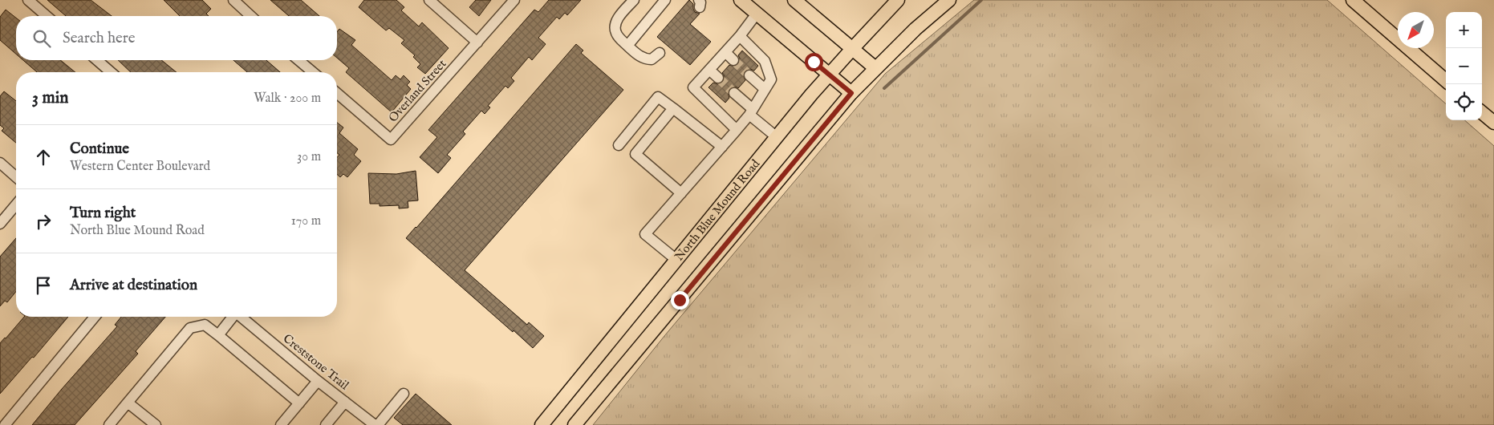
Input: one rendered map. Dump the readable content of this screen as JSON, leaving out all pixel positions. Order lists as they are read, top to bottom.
{
  "streets": {
    "main road": ["North Blue Mound Road"],
    "street": ["Overland Street", "Creststone Trail"]
  },
  "north": "bottom left",
  "page": {
    "map_buttons": ["+", "−"],
    "search": "Search here",
    "heading": ["3 min", "Walk · 200 m"],
    "list": [
      ["Continue", "Western Center Boulevard", "30 m"],
      ["Turn right", "North Blue Mound Road", "170 m"],
      "Arrive at destination"
    ]
  }
}
